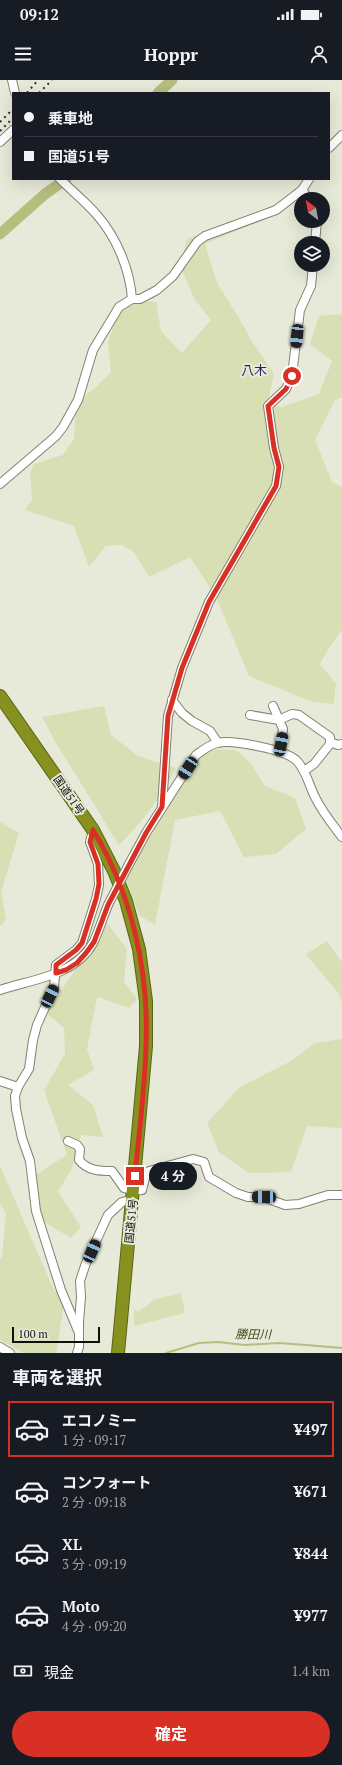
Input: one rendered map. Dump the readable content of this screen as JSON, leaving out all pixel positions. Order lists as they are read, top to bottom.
{
  "streets": {
    "highway": ["国道51号"]
  },
  "districts": ["八木"],
  "water": ["勝田川"],
  "scale_bar": "100 m",
  "north": "top left",
  "page": {
    "status": "09:12",
    "header": "Hoppr",
    "banner": ["乗車地", "国道51号"],
    "bubble": "4 分",
    "scale": "100 m",
    "heading": "車両を選択",
    "list": [
      {
        "name": "エコノミー",
        "note": "1 分 · 09:17",
        "value": "¥497"
      },
      {
        "name": "コンフォート",
        "note": "2 分 · 09:18",
        "value": "¥671"
      },
      {
        "name": "XL",
        "note": "3 分 · 09:19",
        "value": "¥844"
      },
      {
        "name": "Moto",
        "note": "4 分 · 09:20",
        "value": "¥977"
      }
    ],
    "pay": ["現金", "1.4 km"],
    "buttons": "確定"
  }
}
